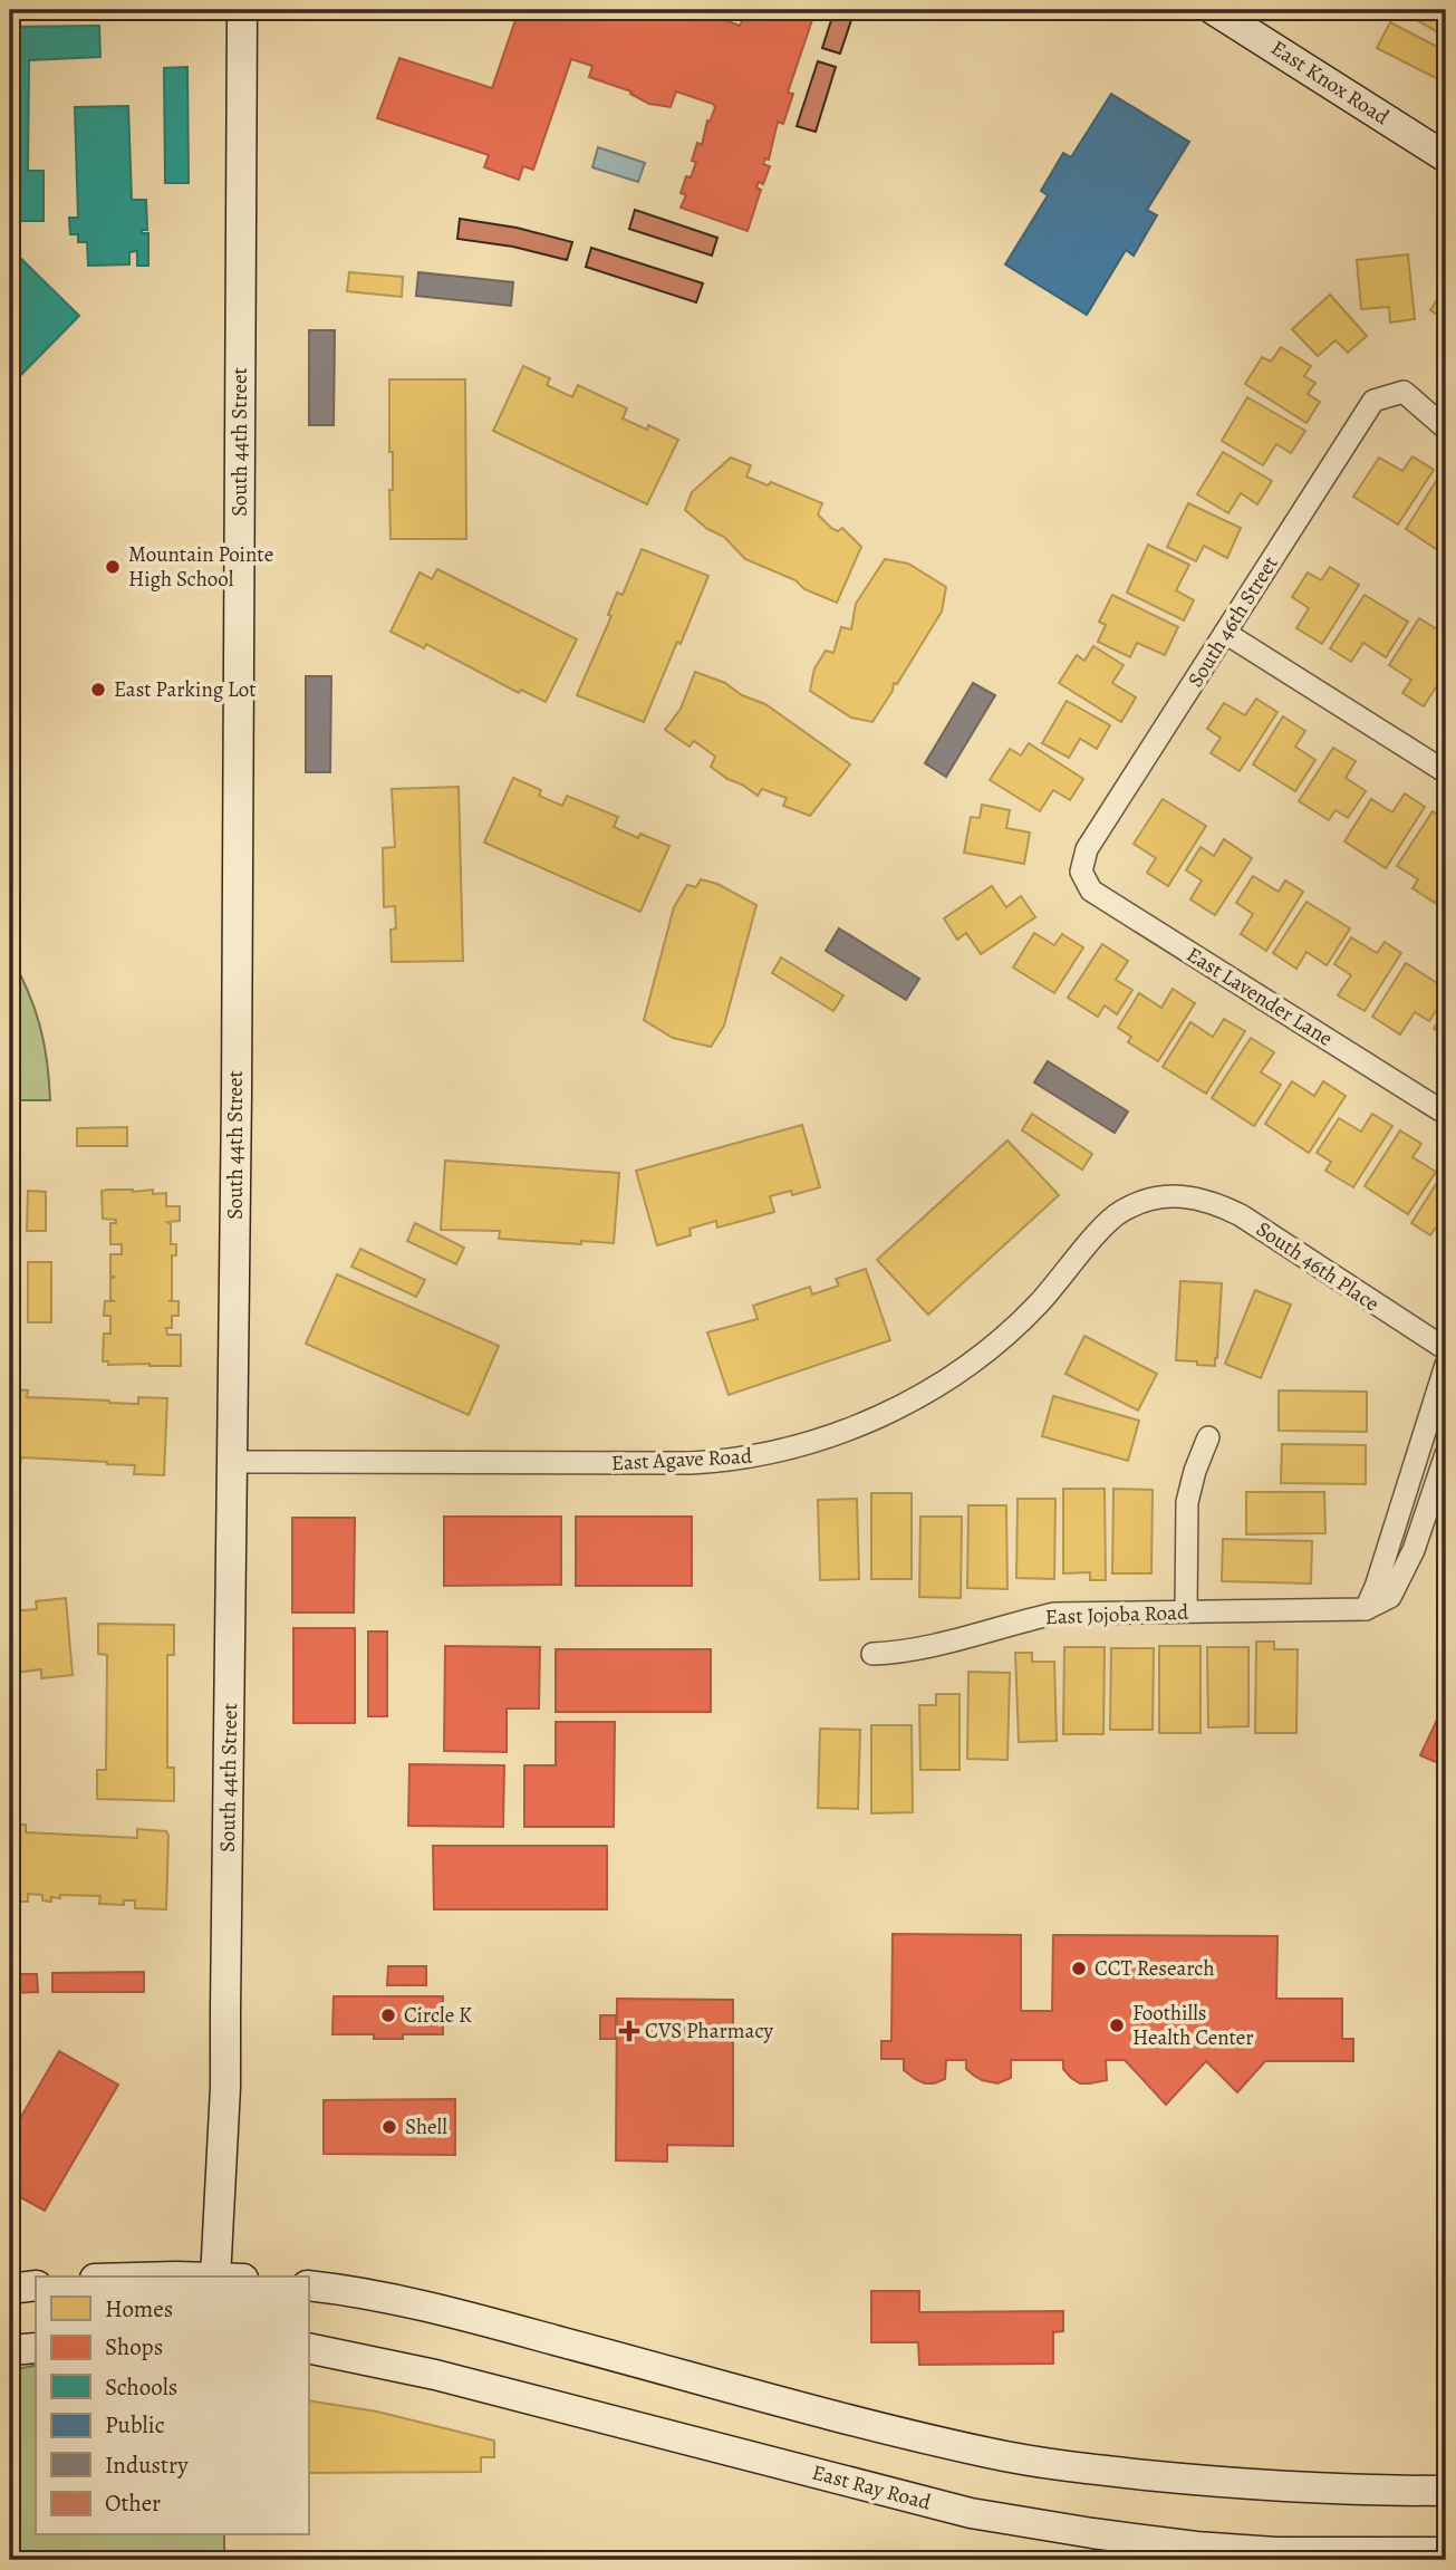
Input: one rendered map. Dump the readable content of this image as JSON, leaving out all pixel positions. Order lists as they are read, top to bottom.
{
  "streets": {
    "street": [
      "East Knox Road",
      "South 44th Street",
      "South 46th Street",
      "East Lavender Lane",
      "South 46th Place",
      "East Agave Road",
      "East Jojoba Road",
      "East Ray Road"
    ]
  },
  "crossings": [
    ["South 44th Street", "East Agave Road"],
    ["South 46th Street", "East Lavender Lane"],
    ["South 46th Place", "East Agave Road"]
  ],
  "places": {
    "other": [
      "Mountain Pointe High School",
      "East Parking Lot",
      "CCT Research",
      "Circle K",
      "Foothills Health Center",
      "Shell"
    ],
    "health": ["CVS Pharmacy"]
  },
  "legend": [
    "Homes",
    "Shops",
    "Schools",
    "Public",
    "Industry",
    "Other"
  ]
}
